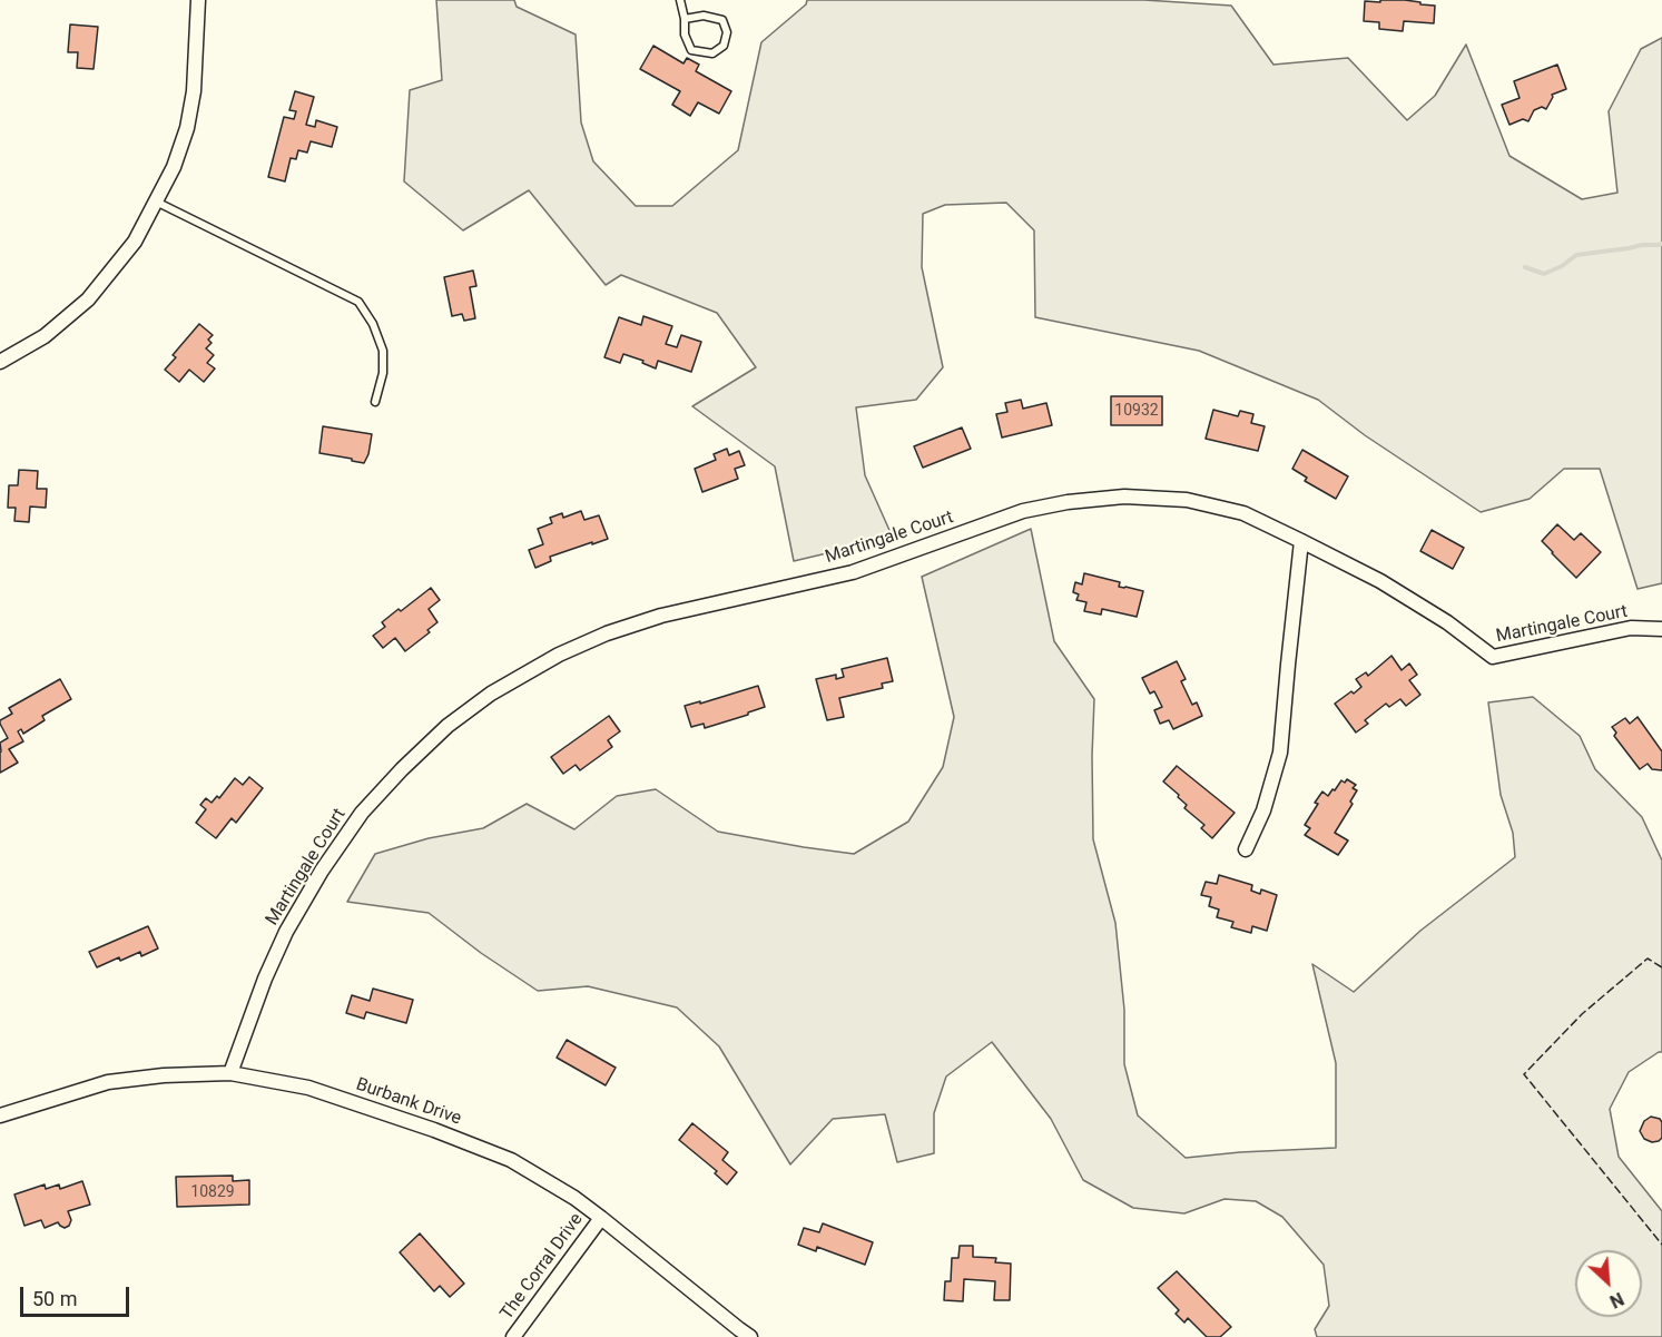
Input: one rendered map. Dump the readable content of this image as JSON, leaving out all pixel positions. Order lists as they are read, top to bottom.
{
  "streets": {
    "street": ["Martingale Court", "Burbank Drive", "The Corral Drive"]
  },
  "crossings": [
    ["Martingale Court", "Burbank Drive"],
    ["Burbank Drive", "The Corral Drive"]
  ],
  "house_numbers": ["10932", "10829"],
  "scale_bar": "50 m",
  "north": "bottom right"
}
